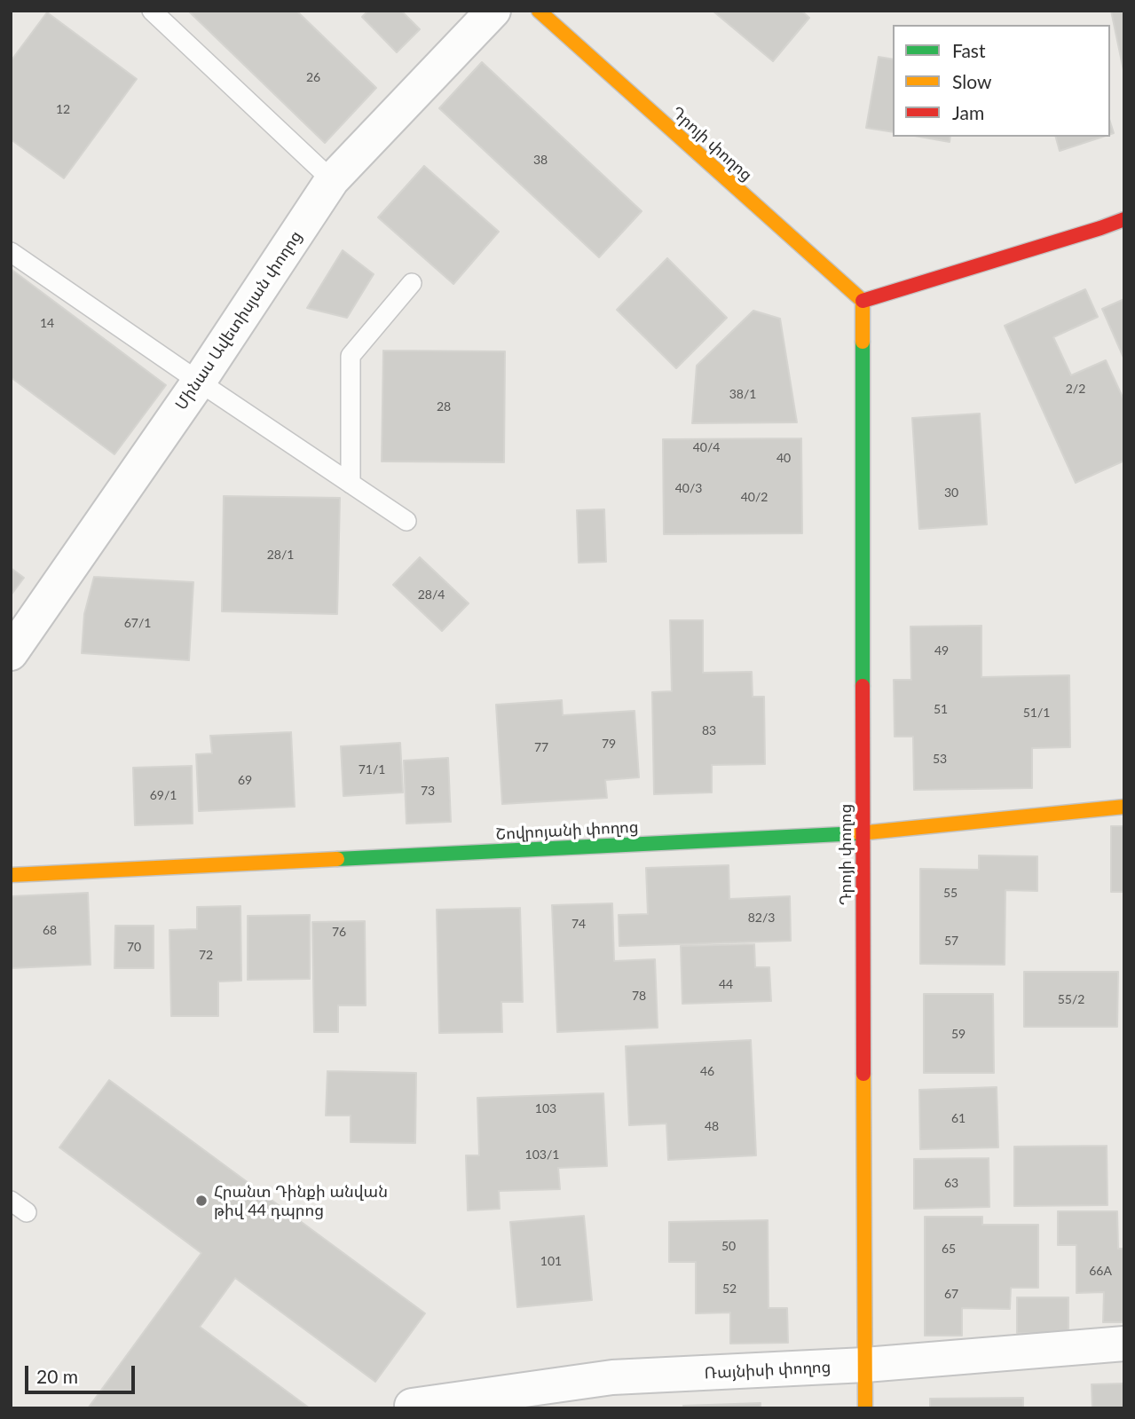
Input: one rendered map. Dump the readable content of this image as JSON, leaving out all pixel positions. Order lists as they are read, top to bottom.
{
  "streets": {
    "street": [
      "Դրոյի փողոց",
      "Մինաս Ավետիսյան փողոց",
      "Շովրոյանի փողոց",
      "Ռայնիսի փողոց"
    ]
  },
  "crossings": [
    ["Դրոյի փողոց", "Շովրոյանի փողոց"],
    ["Դրոյի փողոց", "Ռայնիսի փողոց"]
  ],
  "places": ["Հրանտ Դինքի անվան թիվ 44 դպրոց"],
  "house_numbers": [
    "26",
    "12",
    "38",
    "14",
    "2/2",
    "38/1",
    "28",
    "40/4",
    "40",
    "40/3",
    "30",
    "40/2",
    "28/1",
    "28/4",
    "67/1",
    "49",
    "51",
    "51/1",
    "83",
    "79",
    "77",
    "53",
    "71/1",
    "69",
    "73",
    "69/1",
    "55",
    "82/3",
    "74",
    "68",
    "76",
    "57",
    "70",
    "72",
    "44",
    "78",
    "55/2",
    "59",
    "46",
    "103",
    "61",
    "48",
    "103/1",
    "63",
    "50",
    "65",
    "101",
    "66A",
    "52",
    "67"
  ],
  "legend": ["Fast", "Slow", "Jam"],
  "scale_bar": "20 m"
}
